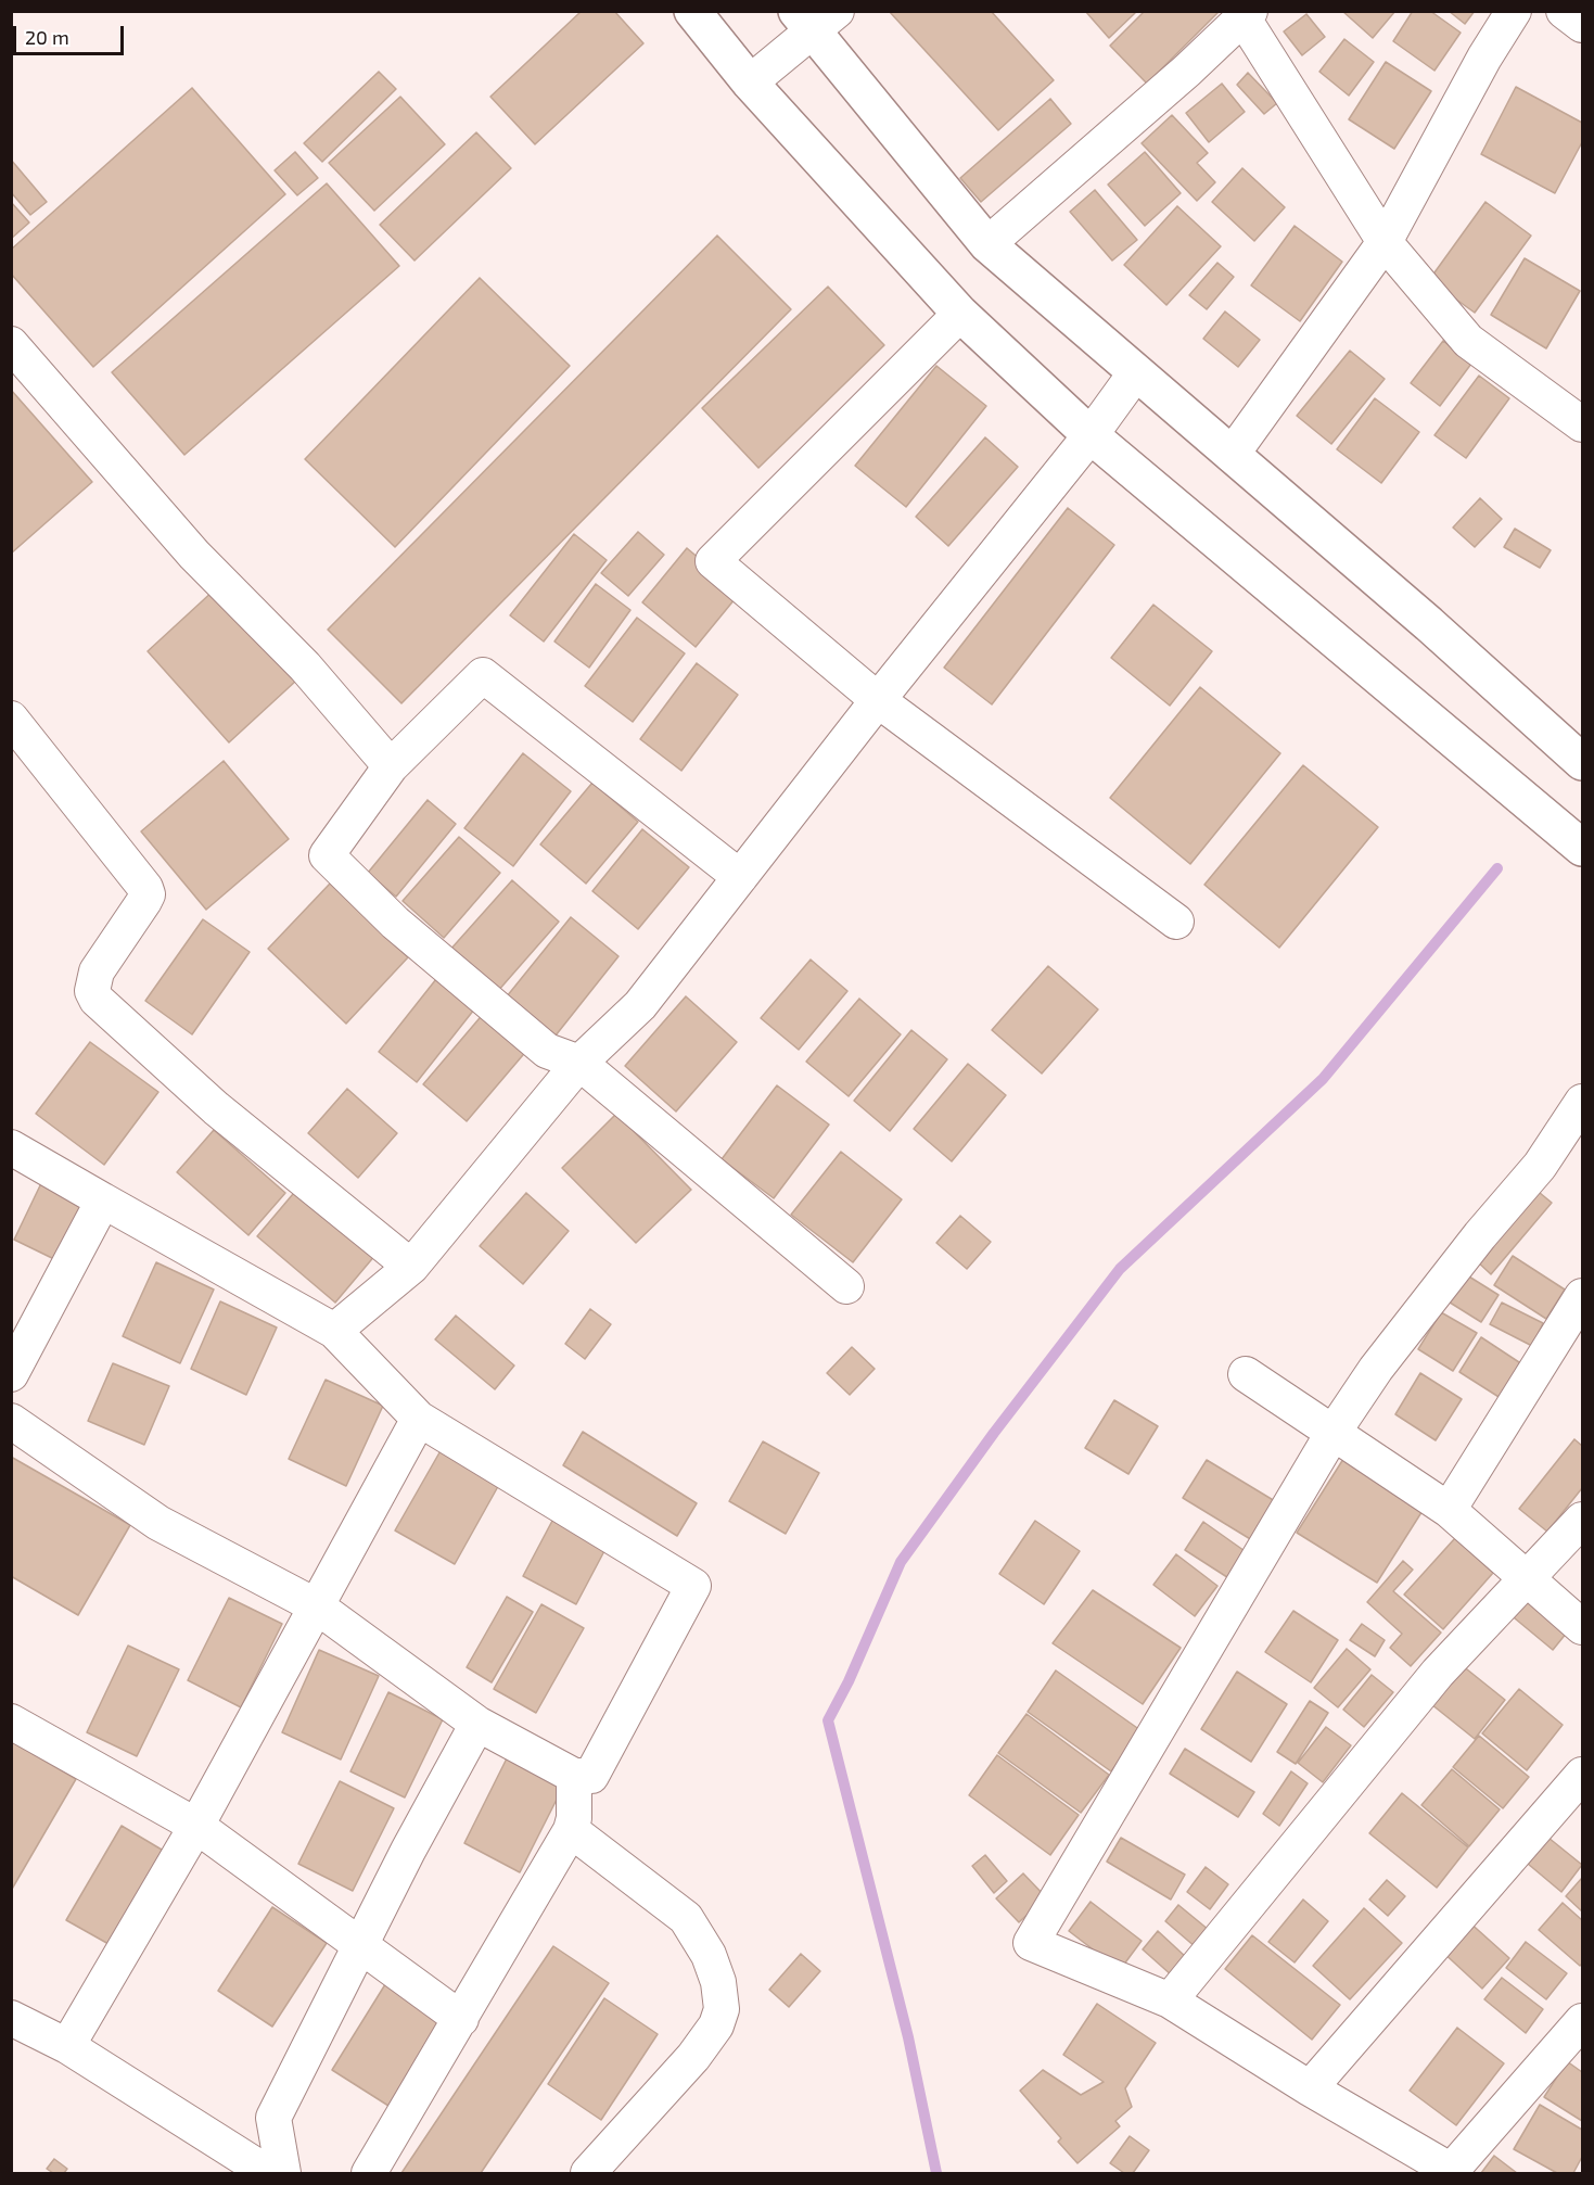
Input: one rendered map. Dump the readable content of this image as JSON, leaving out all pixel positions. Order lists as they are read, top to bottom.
{
  "scale_bar": "20 m"
}
